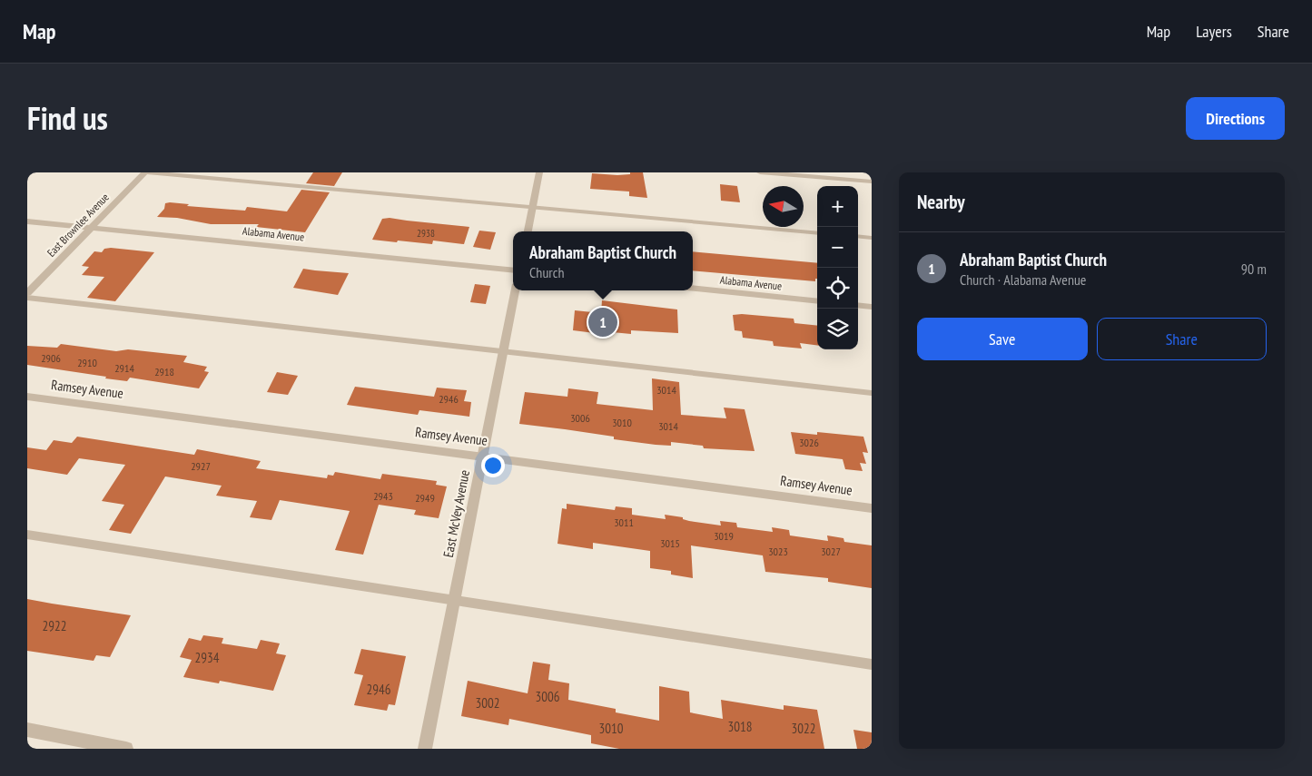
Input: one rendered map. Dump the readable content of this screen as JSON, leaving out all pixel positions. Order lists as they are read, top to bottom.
{
  "streets": {
    "street": [
      "East Brownlee Avenue",
      "Alabama Avenue",
      "Ramsey Avenue",
      "East McVey Avenue"
    ]
  },
  "crossings": [
    ["East Brownlee Avenue", "Alabama Avenue"],
    ["Ramsey Avenue", "East McVey Avenue"]
  ],
  "house_numbers": [
    "2938",
    "2906",
    "2910",
    "2914",
    "2918",
    "3014",
    "2946",
    "3006",
    "3010",
    "3014",
    "3026",
    "2927",
    "2943",
    "2949",
    "3011",
    "3019",
    "3015",
    "3023",
    "3027",
    "2922",
    "2934",
    "2946",
    "3006",
    "3002",
    "3018",
    "3010",
    "3022"
  ],
  "north": "left",
  "page": {
    "header": "Map",
    "nav": ["Map", "Layers", "Share"],
    "title": "Find us",
    "buttons": [
      "Directions",
      ["Save", "Share"]
    ],
    "heading": "Nearby",
    "map_buttons": ["+", "−"],
    "popup": ["Abraham Baptist Church", "Church"],
    "list": [
      {
        "mark": "1",
        "name": "Abraham Baptist Church",
        "note": "Church · Alabama Avenue",
        "value": "90 m"
      }
    ],
    "pins": "1"
  }
}
